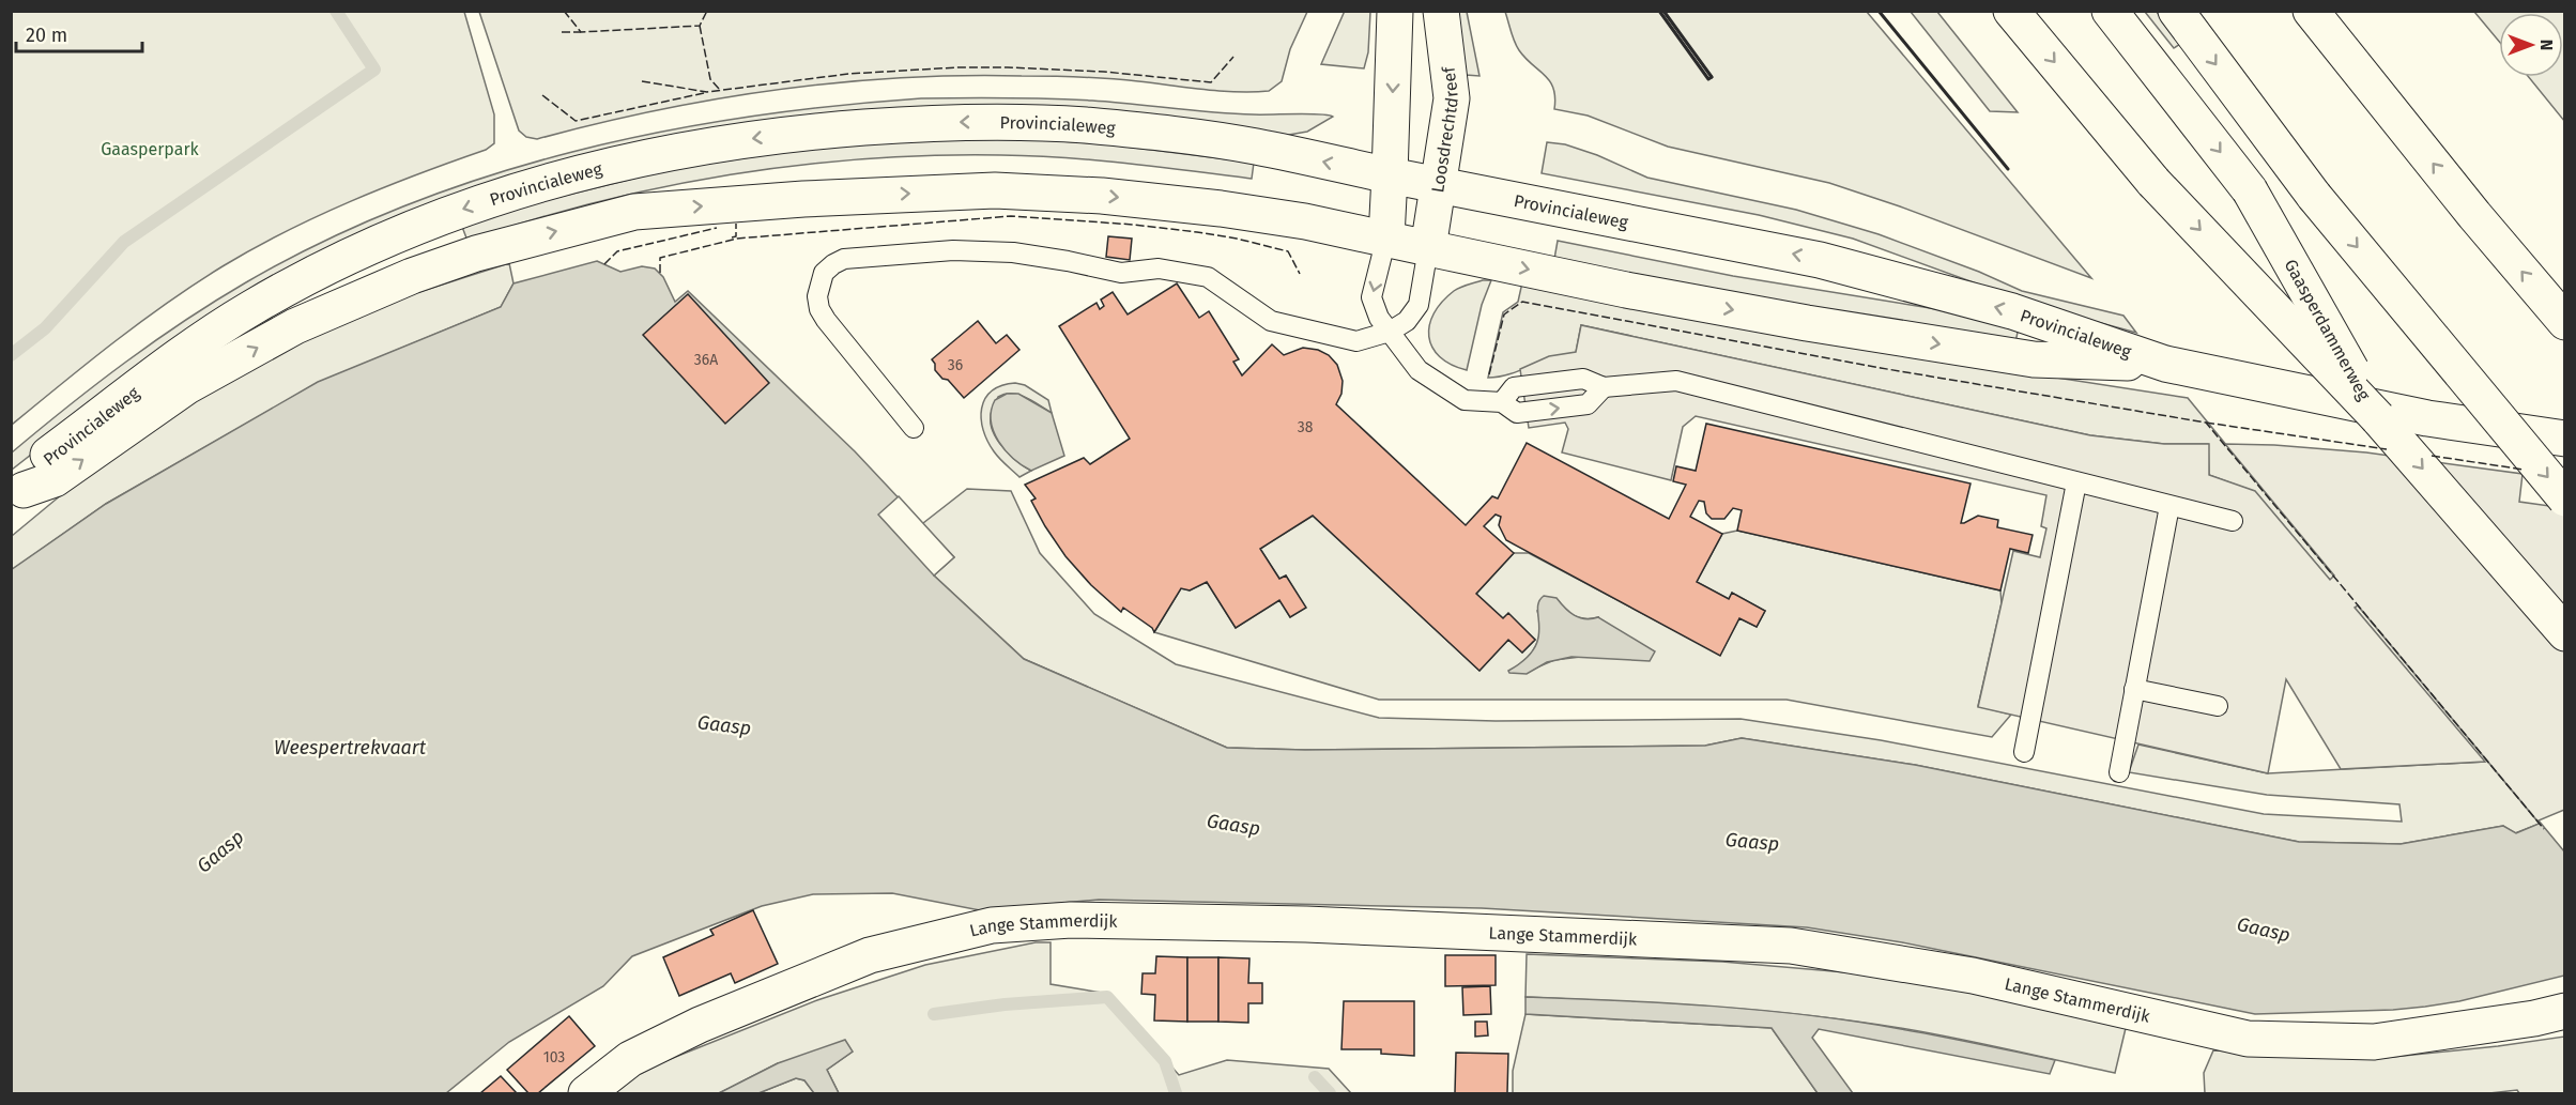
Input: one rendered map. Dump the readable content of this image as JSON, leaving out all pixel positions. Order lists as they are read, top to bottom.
{
  "streets": {
    "main road": [
      "Provincialeweg",
      "Loosdrechtdreef",
      "Gaasperdammerweg",
      "Lange Stammerdijk"
    ]
  },
  "crossings": [
    ["Provincialeweg", "Loosdrechtdreef"]
  ],
  "water": ["Gaasp", "Weespertrekvaart"],
  "parks": ["Gaasperpark"],
  "house_numbers": [
    "36A",
    "36",
    "38",
    "103"
  ],
  "scale_bar": "20 m",
  "north": "right"
}
